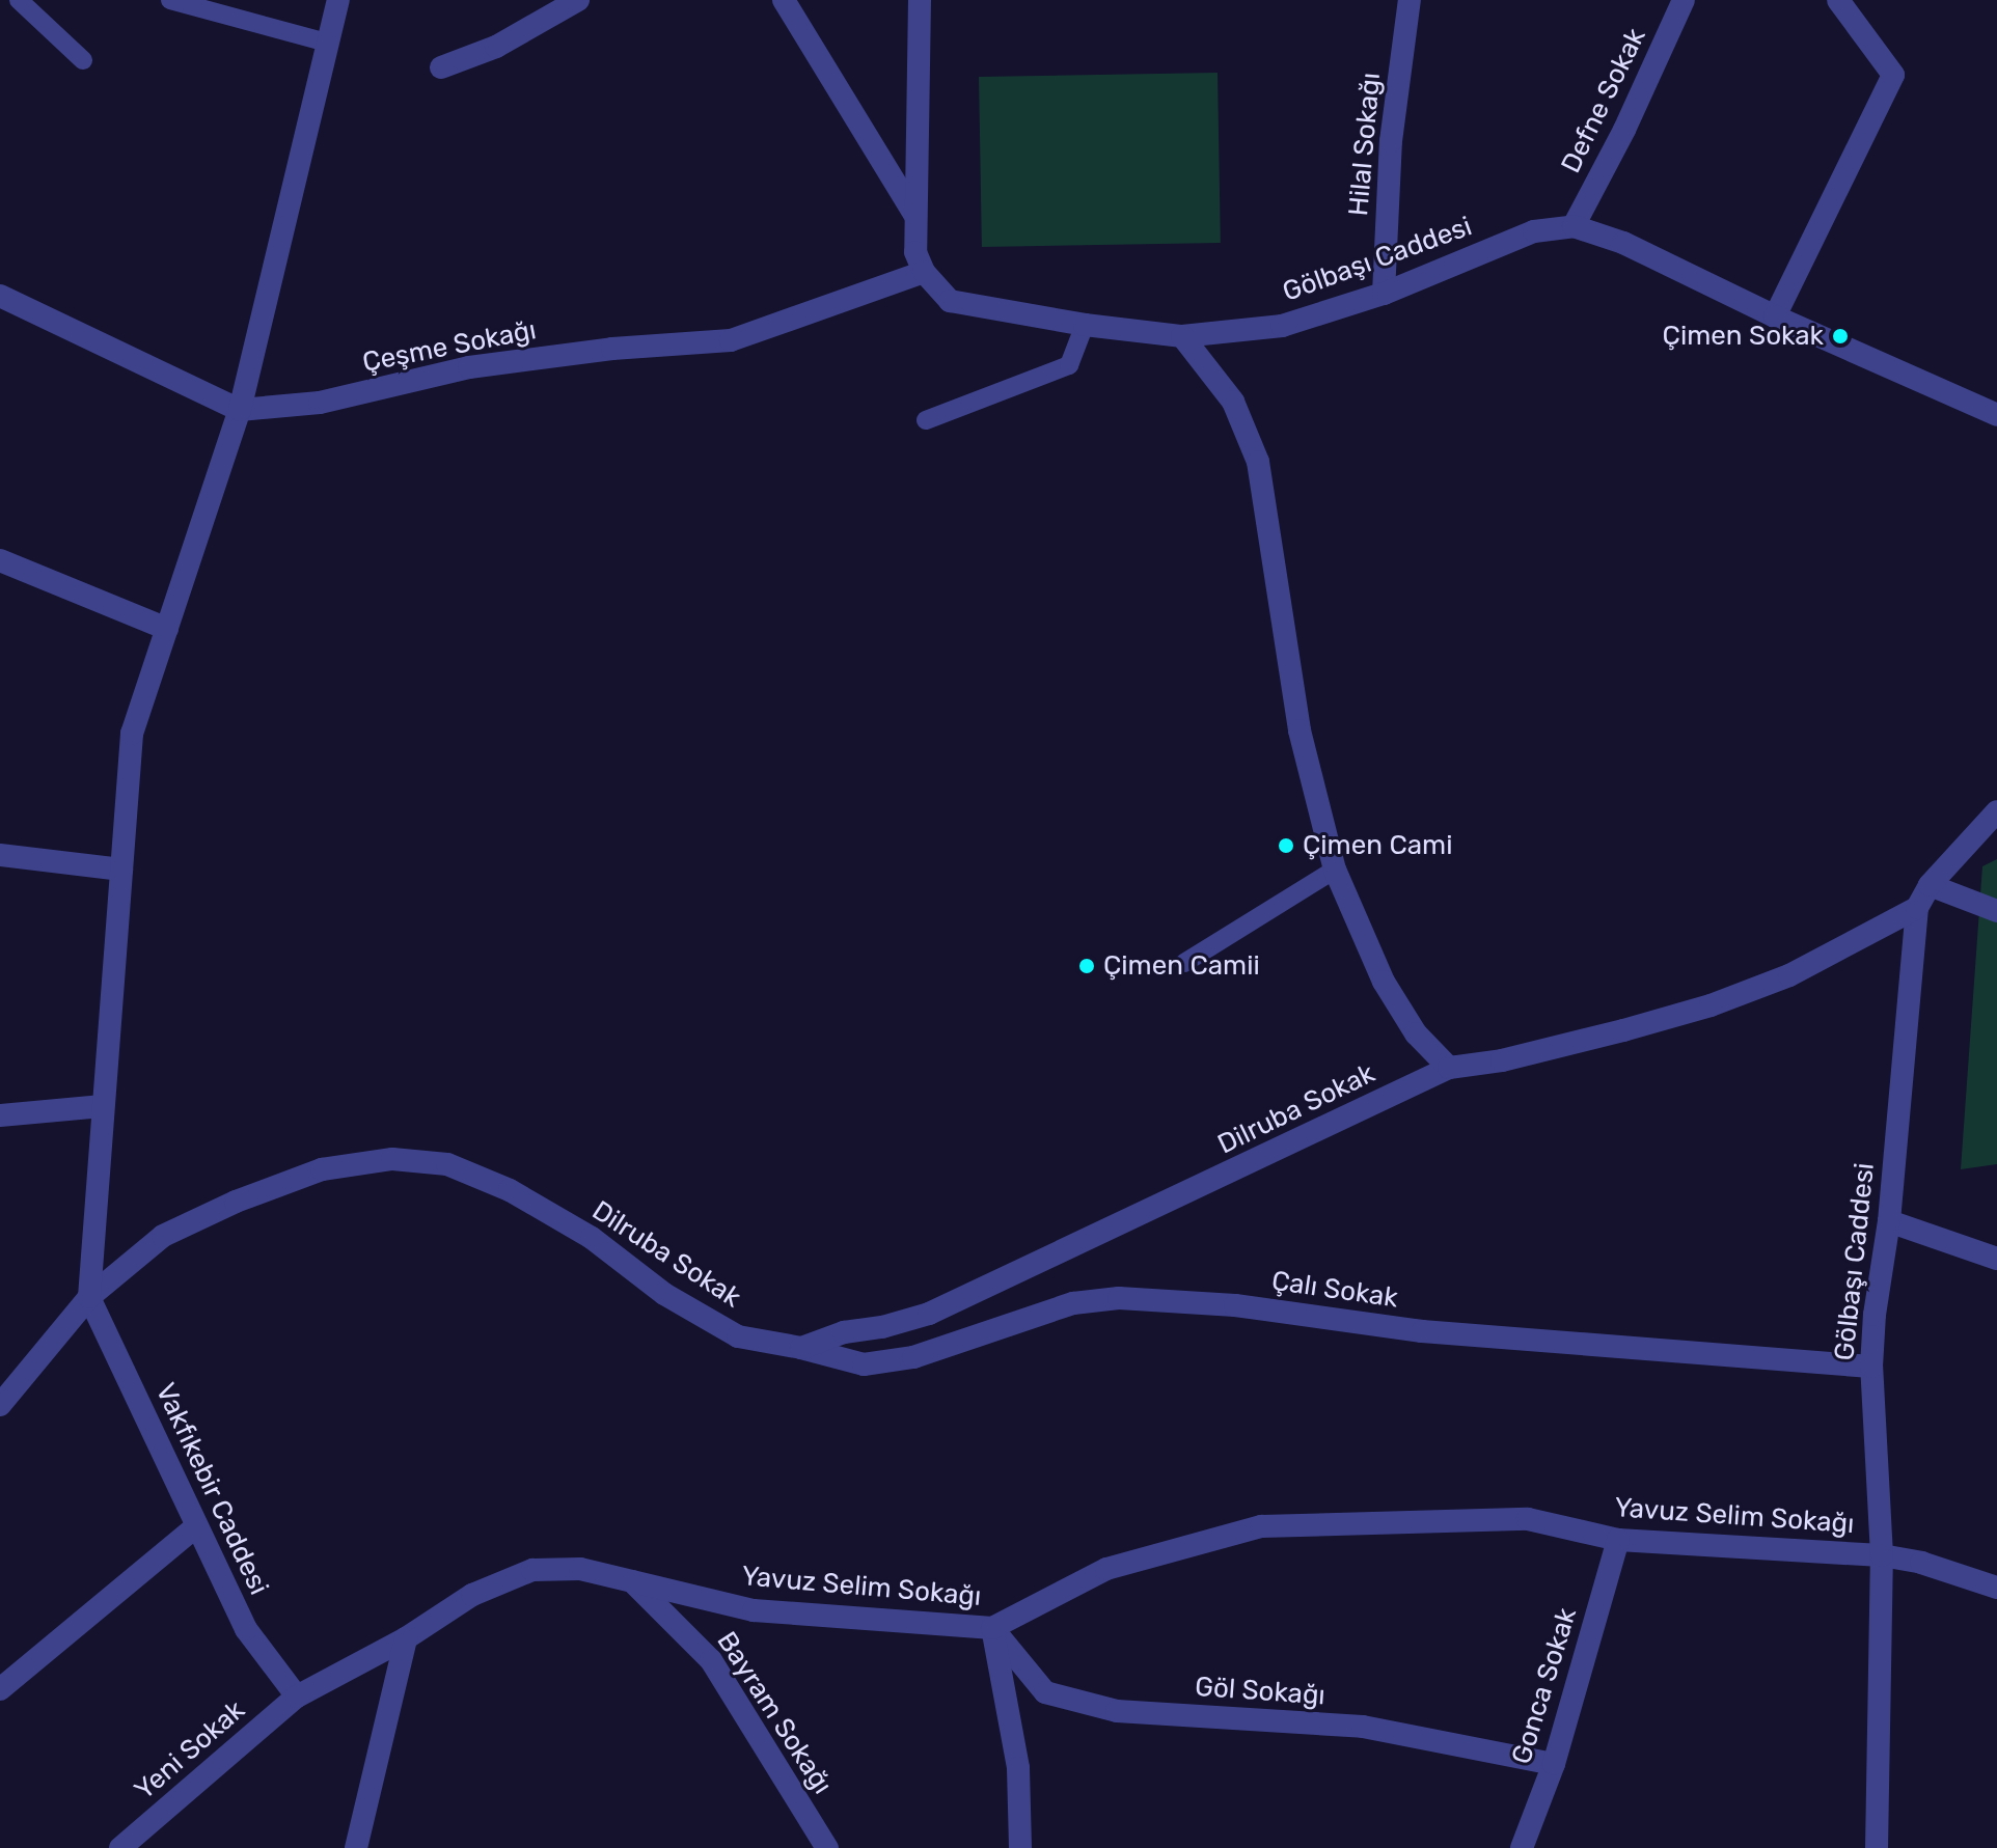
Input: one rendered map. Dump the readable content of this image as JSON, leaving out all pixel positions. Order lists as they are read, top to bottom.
{
  "streets": {
    "street": [
      "Defne Sokak",
      "Hilal Sokağı",
      "Gölbaşı Caddesi",
      "Çeşme Sokağı",
      "Dilruba Sokak",
      "Çalı Sokak",
      "Vakfıkebir Caddesi",
      "Yavuz Selim Sokağı",
      "Gonca Sokak",
      "Göl Sokağı",
      "Bayram Sokağı",
      "Yeni Sokak"
    ]
  },
  "crossings": [
    ["Defne Sokak", "Gölbaşı Caddesi"],
    ["Hilal Sokağı", "Gölbaşı Caddesi"],
    ["Gölbaşı Caddesi", "Çeşme Sokağı"],
    ["Gölbaşı Caddesi", "Dilruba Sokak"],
    ["Gölbaşı Caddesi", "Çalı Sokak"],
    ["Gölbaşı Caddesi", "Yavuz Selim Sokağı"],
    ["Dilruba Sokak", "Çalı Sokak"],
    ["Dilruba Sokak", "Vakfıkebir Caddesi"],
    ["Vakfıkebir Caddesi", "Yavuz Selim Sokağı"],
    ["Vakfıkebir Caddesi", "Yeni Sokak"],
    ["Yavuz Selim Sokağı", "Gonca Sokak"],
    ["Yavuz Selim Sokağı", "Göl Sokağı"],
    ["Yavuz Selim Sokağı", "Bayram Sokağı"],
    ["Yavuz Selim Sokağı", "Yeni Sokak"],
    ["Gonca Sokak", "Göl Sokağı"]
  ],
  "places": ["Çimen Sokak", "Çimen Cami", "Çimen Camii"]
}
